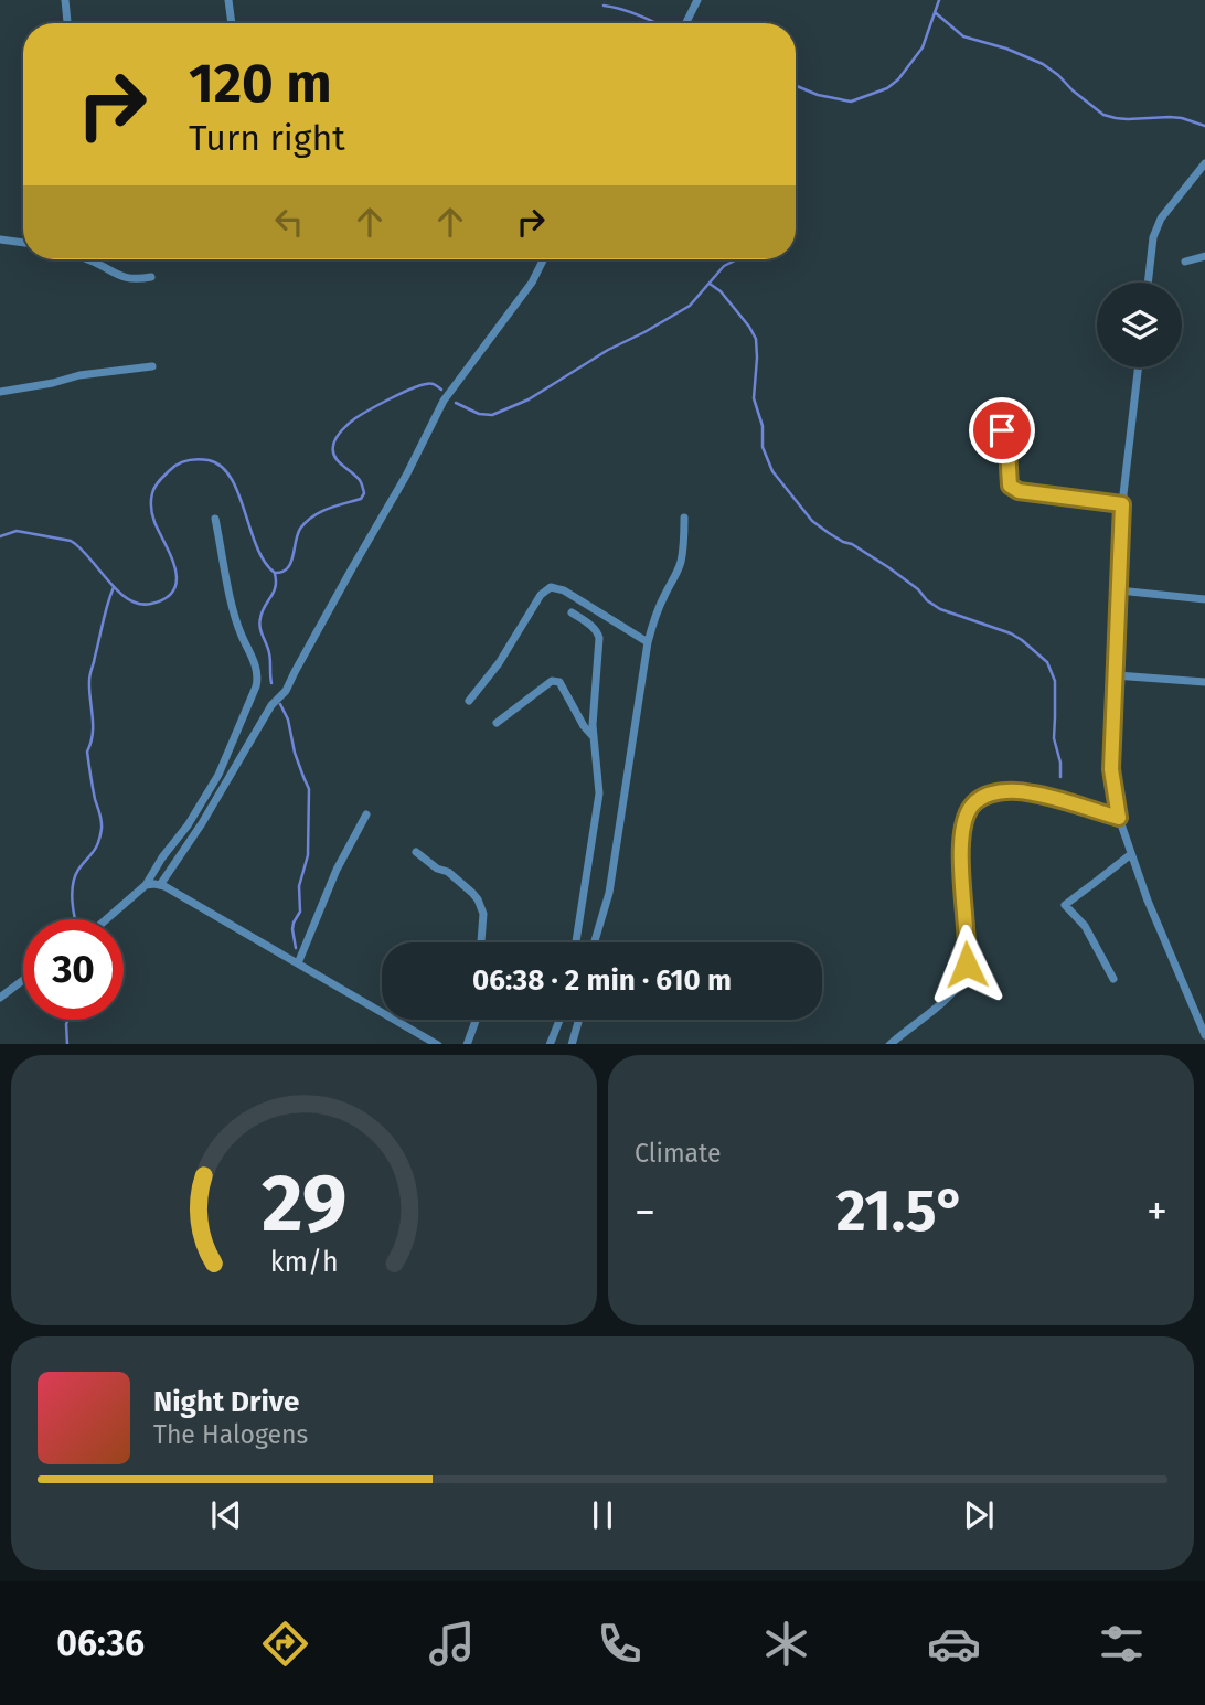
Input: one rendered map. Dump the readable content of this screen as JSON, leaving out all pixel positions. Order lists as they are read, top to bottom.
{
  "page": {
    "turn": ["120 m", "Turn right"],
    "limit": "30",
    "trip": "06:38 · 2 min · 610 m",
    "tile": "Climate",
    "heat": ["−", "21.5°", "+"],
    "song": ["Night Drive", "The Halogens"],
    "tabs": "06:36",
    "gauge": ["29", "km/h"]
  }
}
